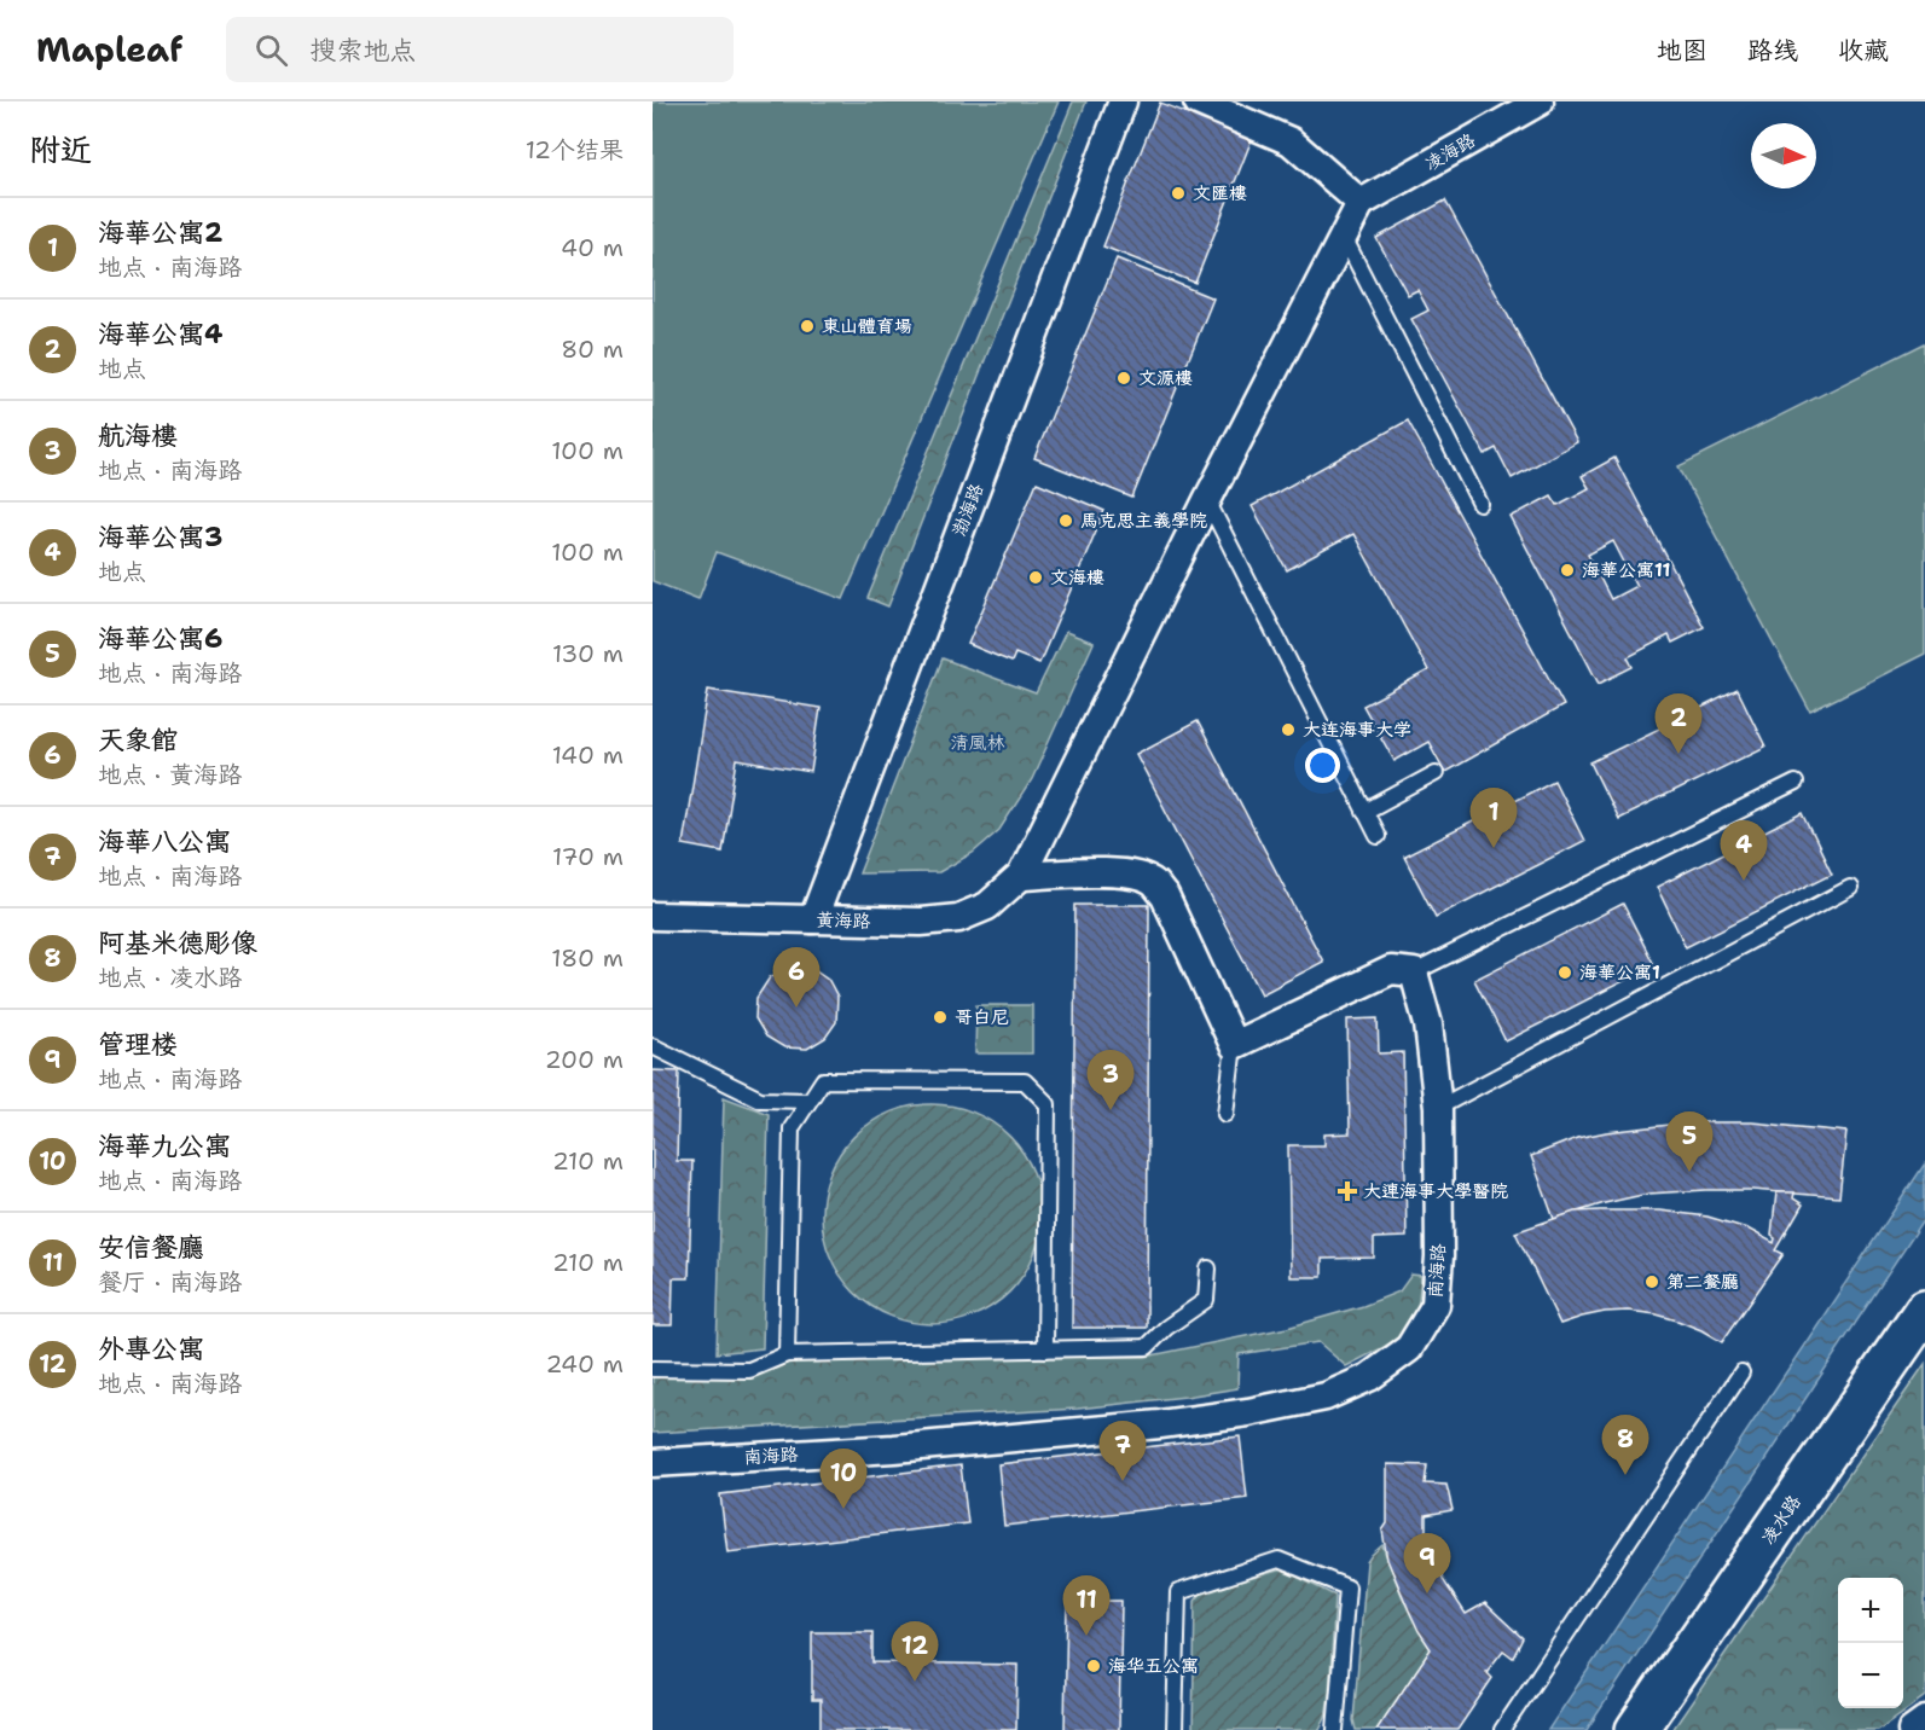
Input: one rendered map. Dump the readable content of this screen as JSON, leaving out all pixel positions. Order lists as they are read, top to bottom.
{
  "streets": {
    "main road": ["凌水路"],
    "street": [
      "凌海路",
      "渤海路",
      "黃海路",
      "南海路"
    ]
  },
  "crossings": [
    ["渤海路", "黃海路"]
  ],
  "parks": ["清風林"],
  "places": {
    "other": [
      "文匯樓",
      "東山體育場",
      "文源樓",
      "馬克思主義學院",
      "海華公寓11",
      "文海樓",
      "大连海事大学",
      "海華公寓1",
      "哥白尼",
      "第二餐廳",
      "海华五公寓"
    ],
    "health": ["大連海事大學醫院"]
  },
  "north": "right",
  "page": {
    "header": "Mapleaf",
    "search": "搜索地点",
    "nav": ["地图", "路线", "收藏"],
    "heading": ["附近", "12个结果"],
    "list": [
      {
        "mark": "1",
        "name": "海華公寓2",
        "note": "地点 · 南海路",
        "value": "40 m"
      },
      {
        "mark": "2",
        "name": "海華公寓4",
        "note": "地点",
        "value": "80 m"
      },
      {
        "mark": "3",
        "name": "航海樓",
        "note": "地点 · 南海路",
        "value": "100 m"
      },
      {
        "mark": "4",
        "name": "海華公寓3",
        "note": "地点",
        "value": "100 m"
      },
      {
        "mark": "5",
        "name": "海華公寓6",
        "note": "地点 · 南海路",
        "value": "130 m"
      },
      {
        "mark": "6",
        "name": "天象館",
        "note": "地点 · 黃海路",
        "value": "140 m"
      },
      {
        "mark": "7",
        "name": "海華八公寓",
        "note": "地点 · 南海路",
        "value": "170 m"
      },
      {
        "mark": "8",
        "name": "阿基米德彫像",
        "note": "地点 · 凌水路",
        "value": "180 m"
      },
      {
        "mark": "9",
        "name": "管理楼",
        "note": "地点 · 南海路",
        "value": "200 m"
      },
      {
        "mark": "10",
        "name": "海華九公寓",
        "note": "地点 · 南海路",
        "value": "210 m"
      },
      {
        "mark": "11",
        "name": "安信餐廳",
        "note": "餐厅 · 南海路",
        "value": "210 m"
      },
      {
        "mark": "12",
        "name": "外專公寓",
        "note": "地点 · 南海路",
        "value": "240 m"
      }
    ],
    "pins": [
      "2",
      "1",
      "4",
      "6",
      "3",
      "5",
      "8",
      "7",
      "10",
      "9",
      "11",
      "12"
    ],
    "map_buttons": ["+", "−"]
  }
}
